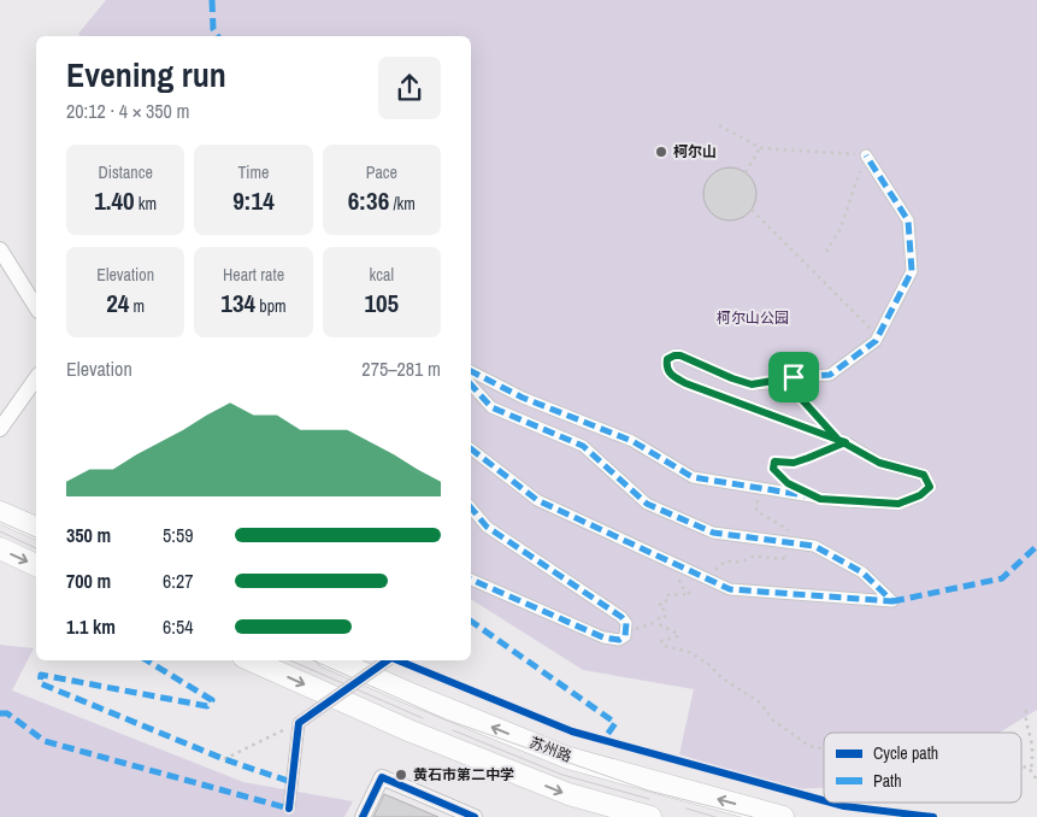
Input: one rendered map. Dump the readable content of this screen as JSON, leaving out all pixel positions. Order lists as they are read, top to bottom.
{
  "streets": {
    "main road": ["苏州路"]
  },
  "parks": ["柯尔山公园"],
  "places": ["柯尔山", "黄石市第二中学"],
  "legend": ["Cycle path", "Path"],
  "page": {
    "heading": ["Evening run", "20:12 · 4 × 350 m"],
    "stats": [
      ["Distance", "1.40 km"],
      ["Time", "9:14"],
      ["Pace", "6:36 /km"],
      ["Elevation", "24 m"],
      ["Heart rate", "134 bpm"],
      ["kcal", "105"]
    ],
    "chart": ["Elevation", "275–281 m"],
    "list": [
      {
        "name": "350 m",
        "note": "5:59"
      },
      {
        "name": "700 m",
        "note": "6:27"
      },
      {
        "name": "1.1 km",
        "note": "6:54"
      }
    ]
  }
}
